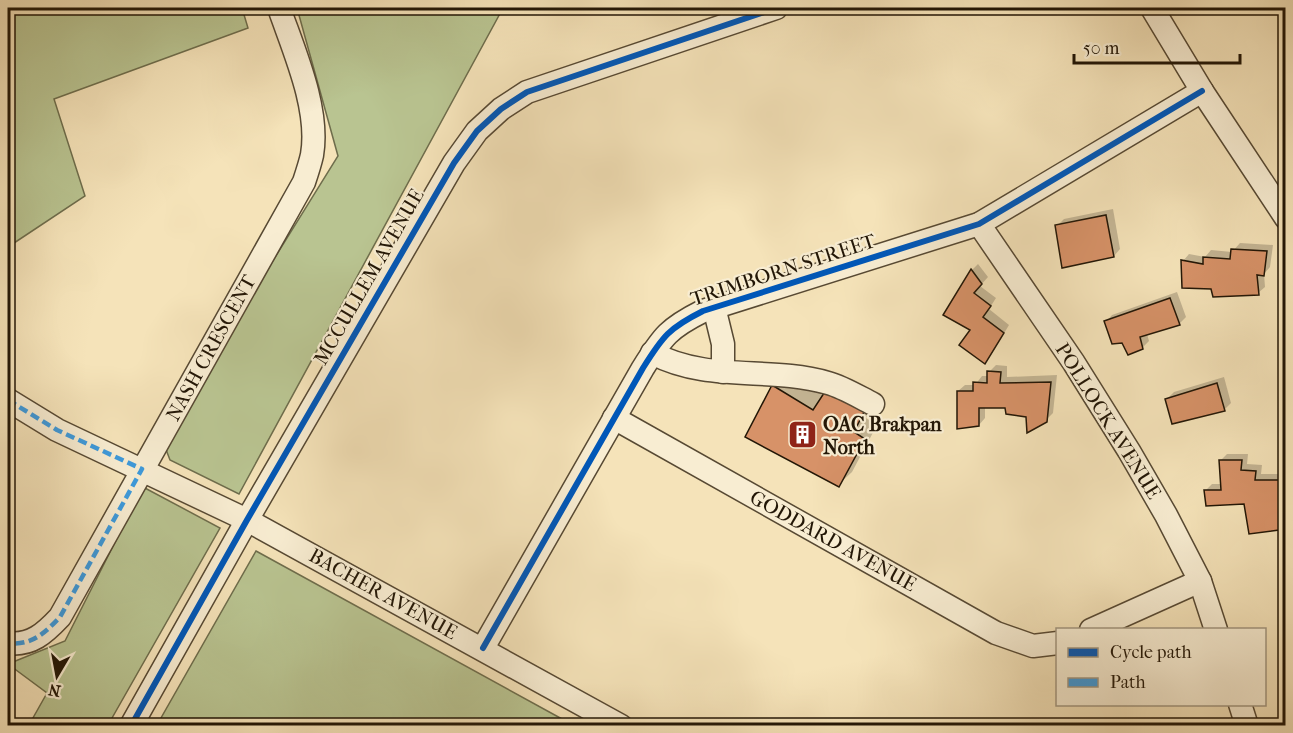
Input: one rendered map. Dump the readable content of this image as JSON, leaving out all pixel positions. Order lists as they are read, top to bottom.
{
  "streets": {
    "street": [
      "TRIMBORN STREET",
      "MCCULLEM AVENUE",
      "NASH CRESCENT",
      "POLLOCK AVENUE",
      "GODDARD AVENUE",
      "BACHER AVENUE"
    ]
  },
  "crossings": [
    ["TRIMBORN STREET", "POLLOCK AVENUE"],
    ["TRIMBORN STREET", "GODDARD AVENUE"],
    ["TRIMBORN STREET", "BACHER AVENUE"],
    ["MCCULLEM AVENUE", "BACHER AVENUE"],
    ["NASH CRESCENT", "BACHER AVENUE"]
  ],
  "places": {
    "building": ["OAC Brakpan North"]
  },
  "legend": ["Cycle path", "Path"],
  "scale_bar": "50 m",
  "north": "bottom"
}
